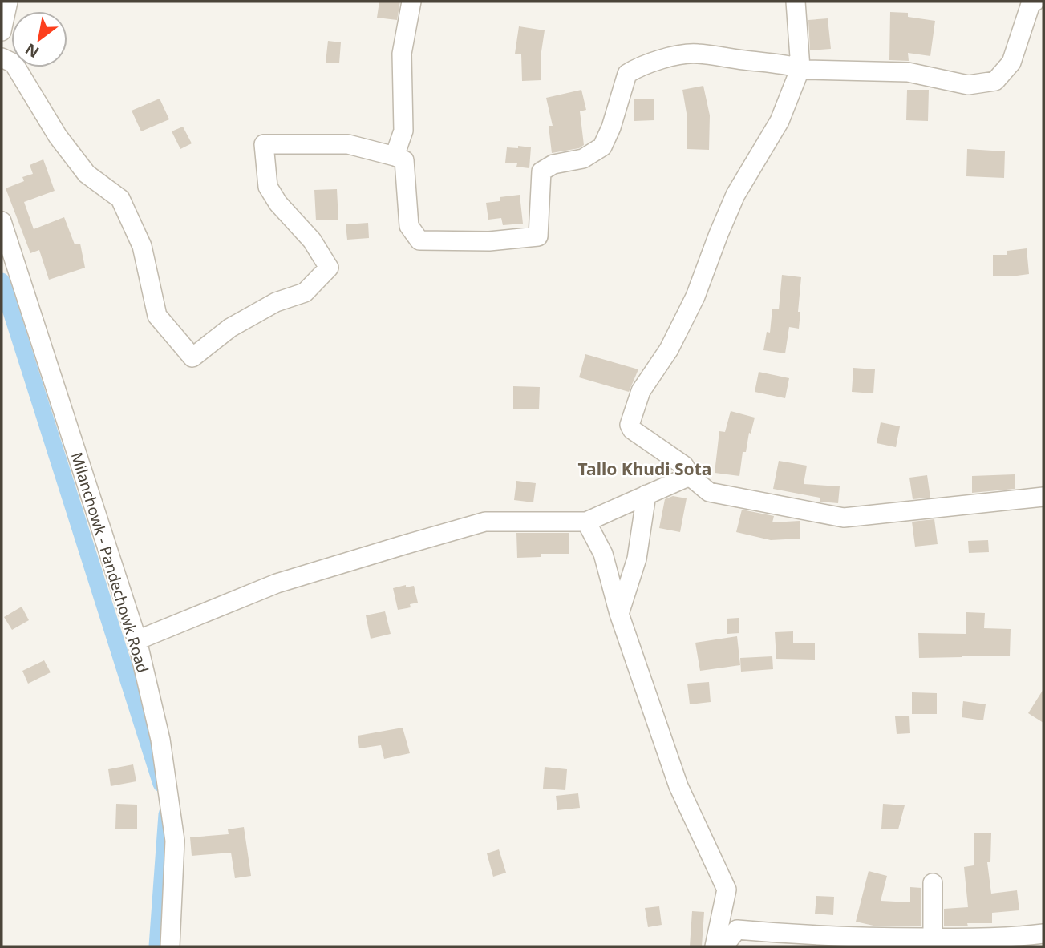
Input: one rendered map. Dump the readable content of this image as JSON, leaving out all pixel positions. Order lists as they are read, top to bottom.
{
  "streets": {
    "street": ["Milanchowk - Pandechowk Road"]
  },
  "districts": ["Tallo Khudi Sota"],
  "north": "bottom left"
}
